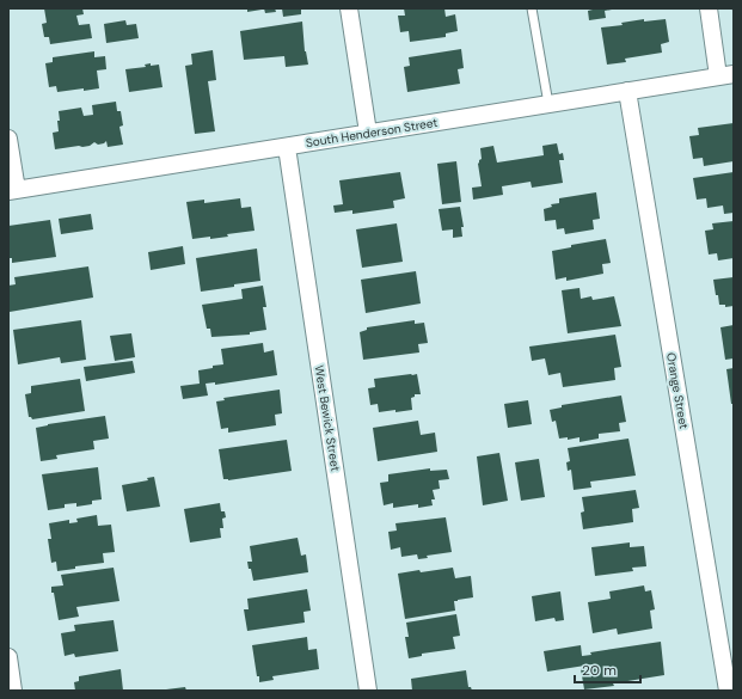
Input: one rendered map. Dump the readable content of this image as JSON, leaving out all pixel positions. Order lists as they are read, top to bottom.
{
  "streets": {
    "street": ["South Henderson Street", "Orange Street", "West Bewick Street"]
  },
  "crossings": [
    ["South Henderson Street", "Orange Street"],
    ["South Henderson Street", "West Bewick Street"]
  ],
  "scale_bar": "20 m"
}
